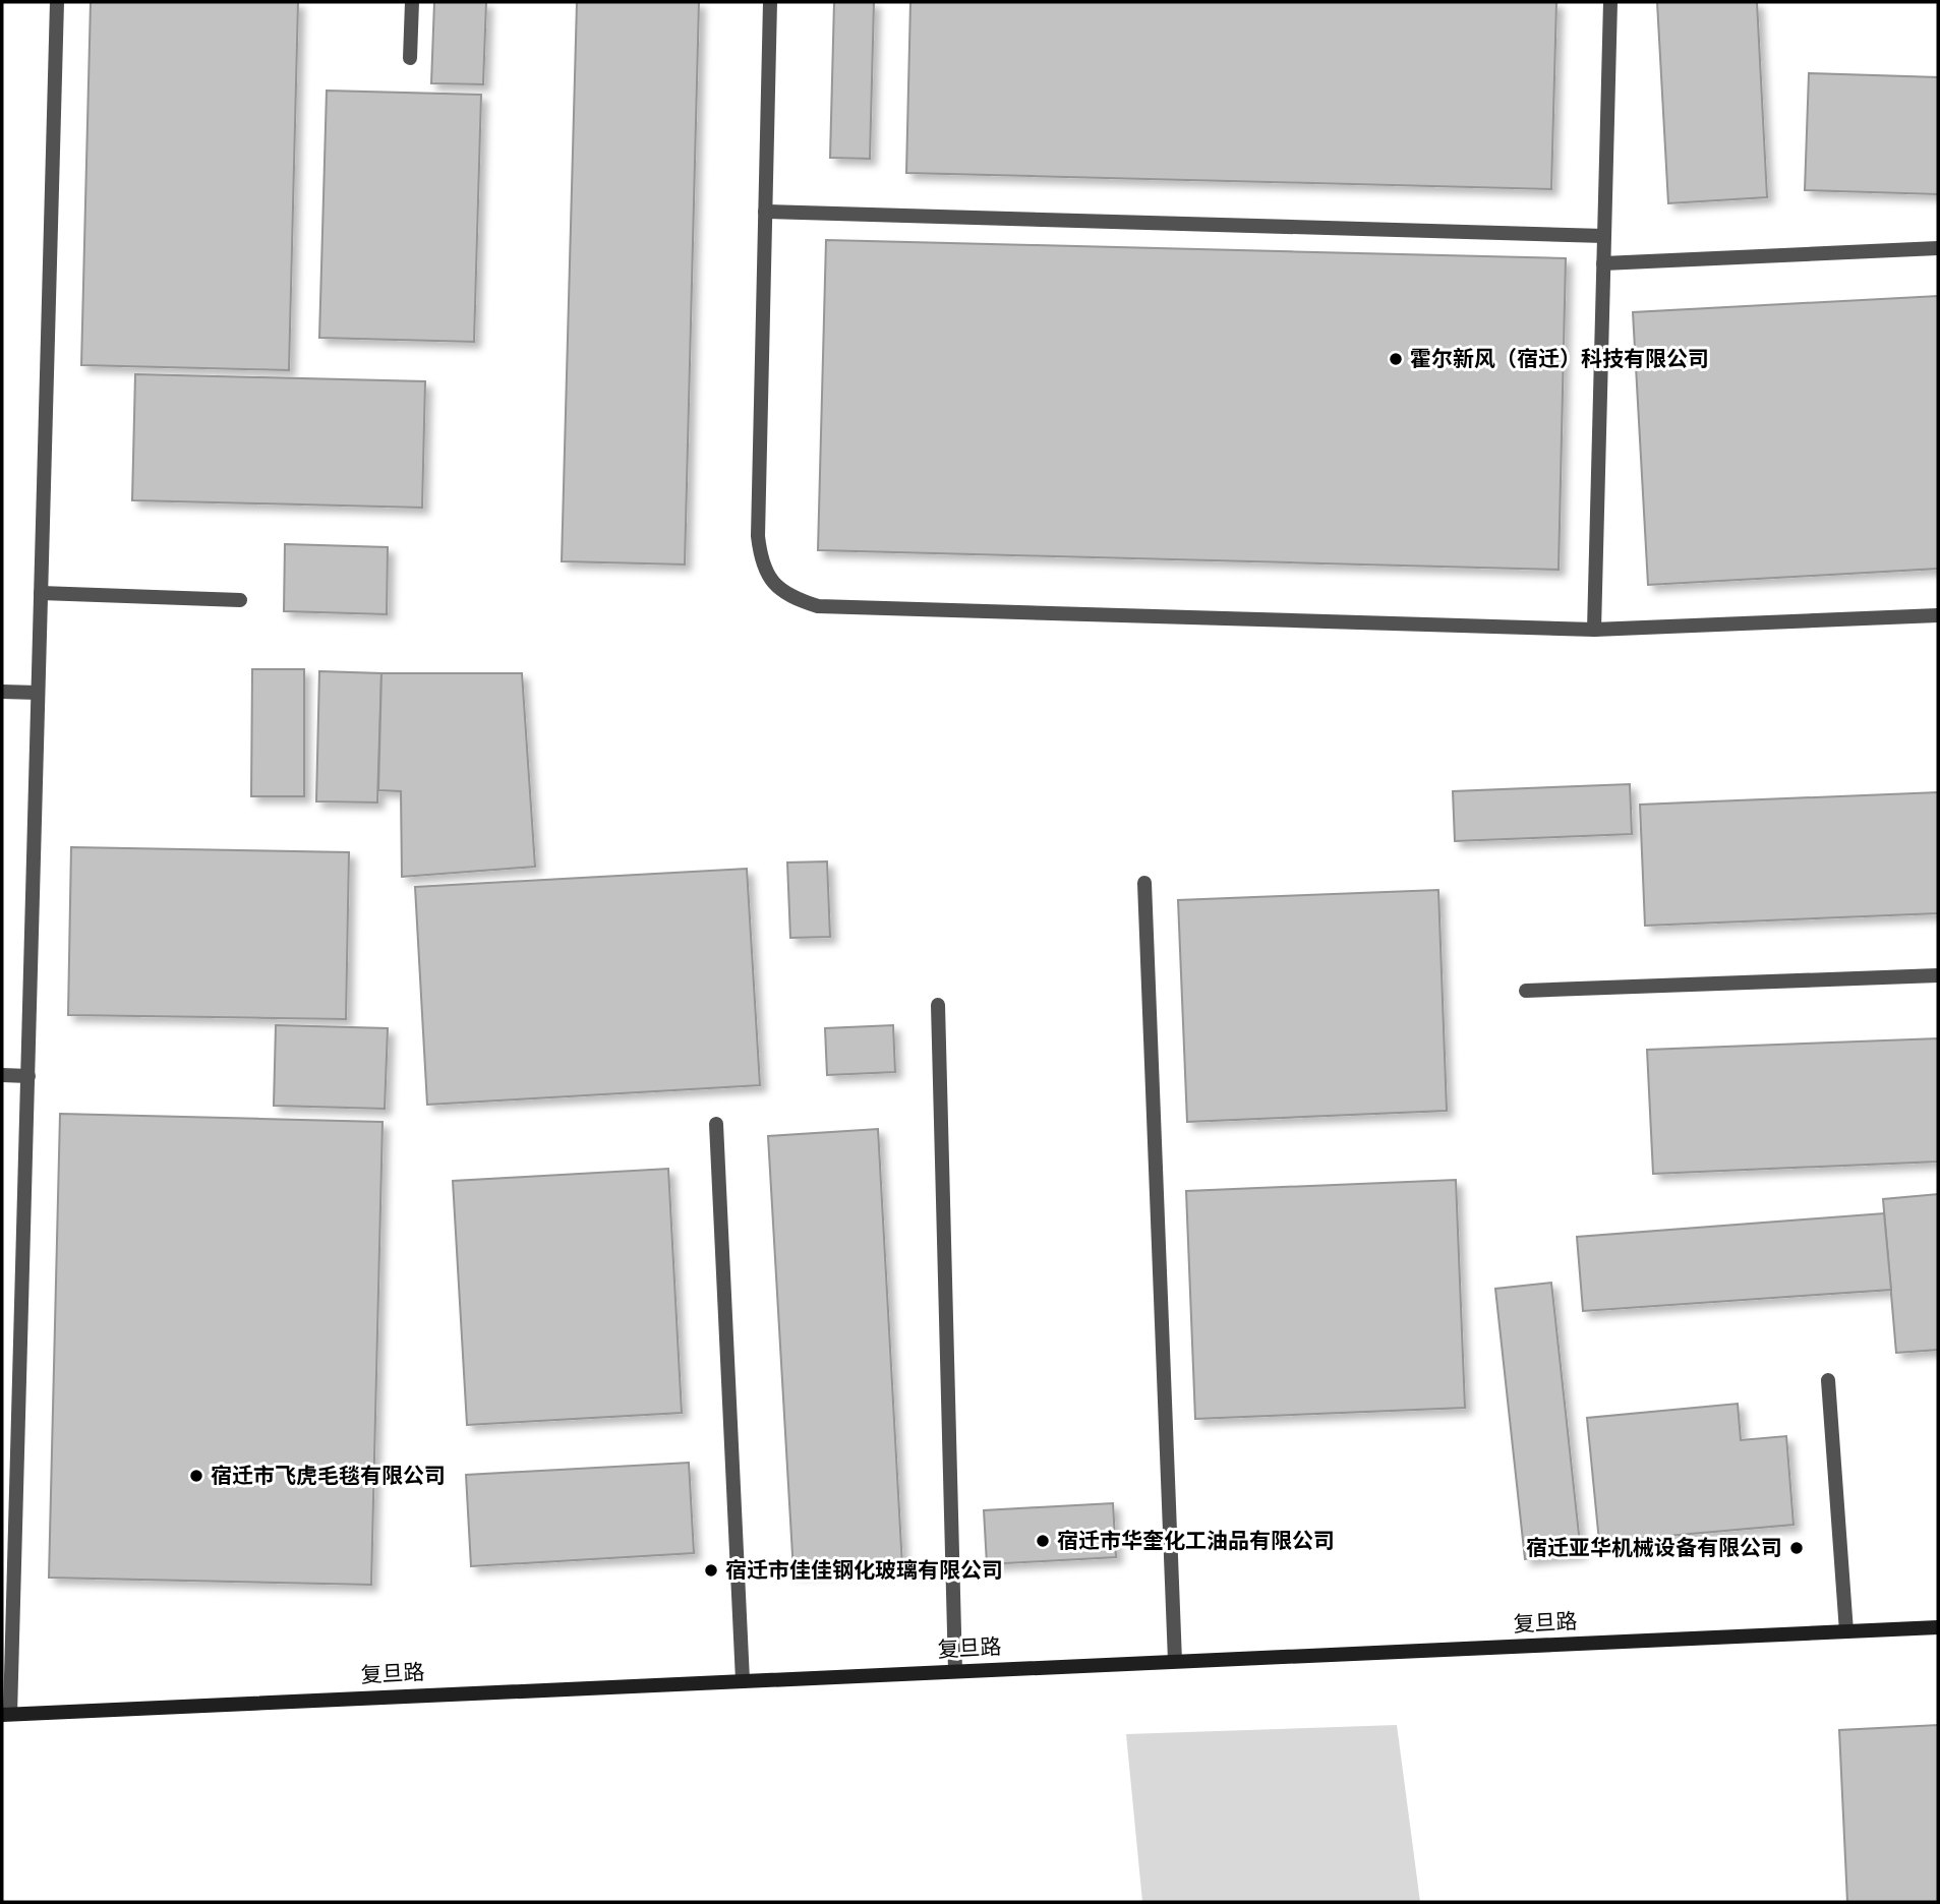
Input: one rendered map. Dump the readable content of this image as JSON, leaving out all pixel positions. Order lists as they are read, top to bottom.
{
  "streets": {
    "street": ["复旦路"]
  },
  "places": [
    "霍尔新风（宿迁）科技有限公司",
    "宿迁市飞虎毛毯有限公司",
    "宿迁市华奎化工油品有限公司",
    "宿迁亚华机械设备有限公司",
    "宿迁市佳佳钢化玻璃有限公司"
  ]
}
